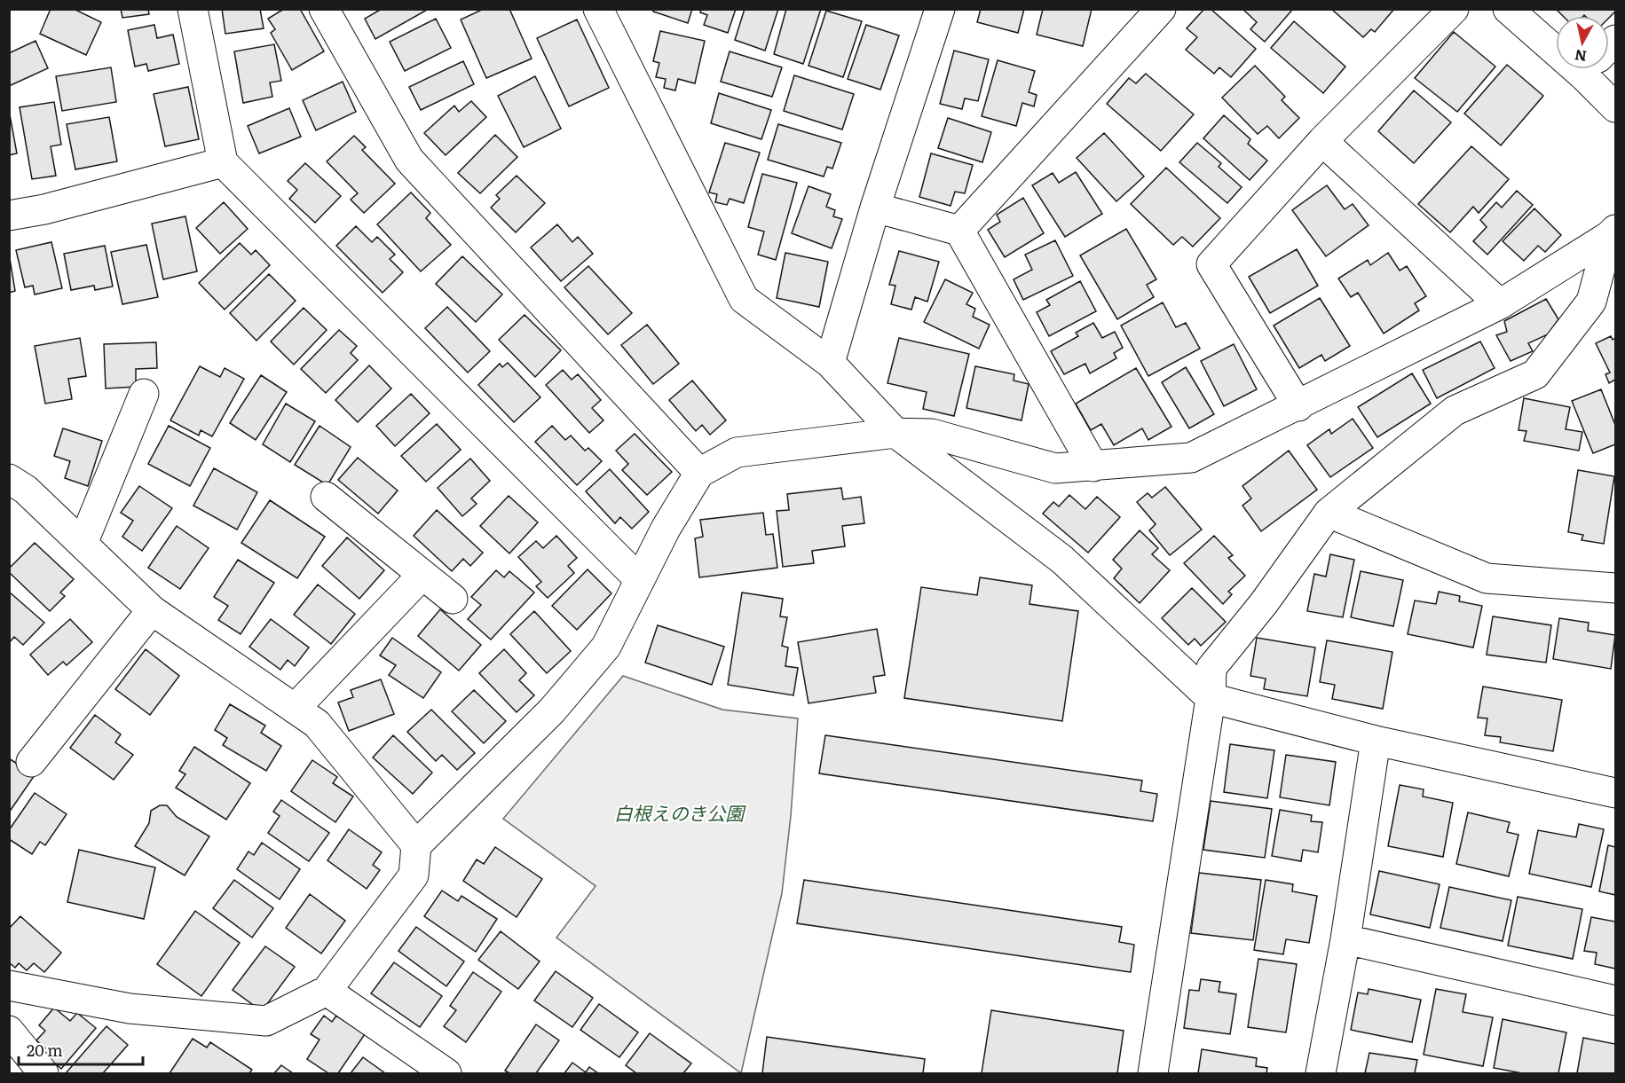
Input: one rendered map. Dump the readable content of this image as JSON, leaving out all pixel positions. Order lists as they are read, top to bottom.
{
  "parks": ["白根えのき公園"],
  "scale_bar": "20 m",
  "north": "bottom"
}
